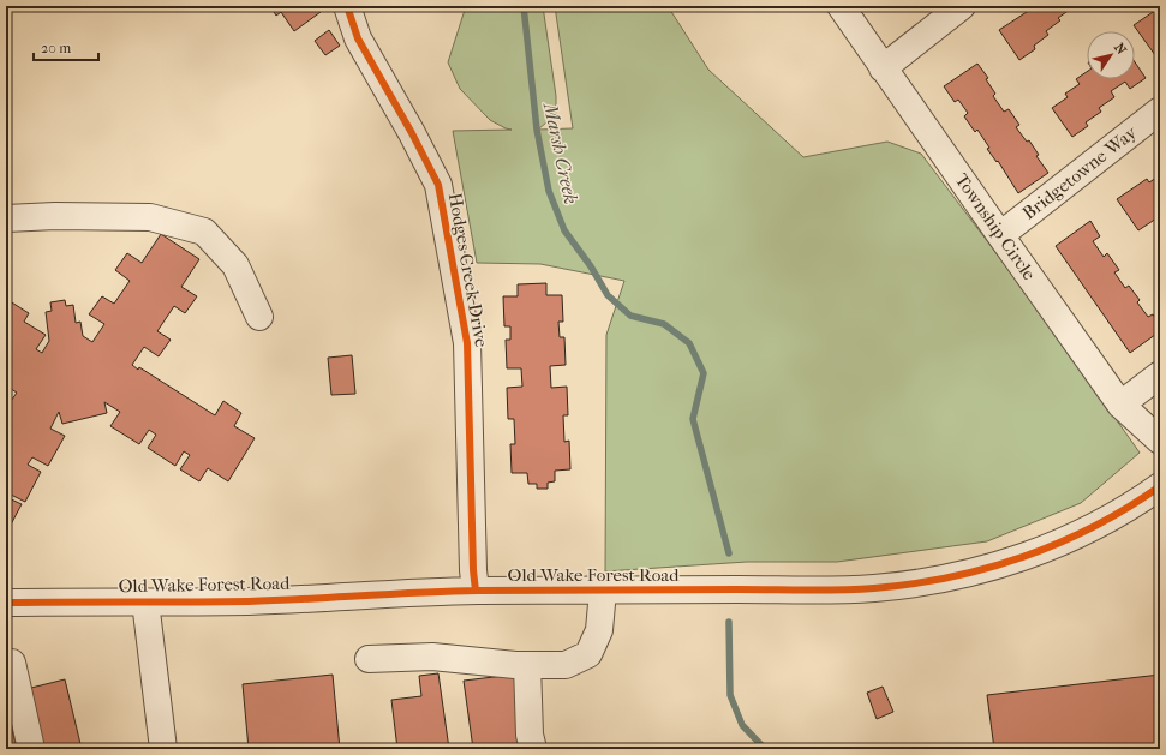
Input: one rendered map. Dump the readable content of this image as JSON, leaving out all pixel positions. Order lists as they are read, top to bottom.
{
  "streets": {
    "street": [
      "Bridgetowne Way",
      "Township Circle",
      "Hodges Creek Drive",
      "Old Wake Forest Road"
    ]
  },
  "crossings": [
    ["Bridgetowne Way", "Township Circle"],
    ["Hodges Creek Drive", "Old Wake Forest Road"]
  ],
  "water": ["Marsh Creek"],
  "scale_bar": "20 m",
  "north": "top right"
}
